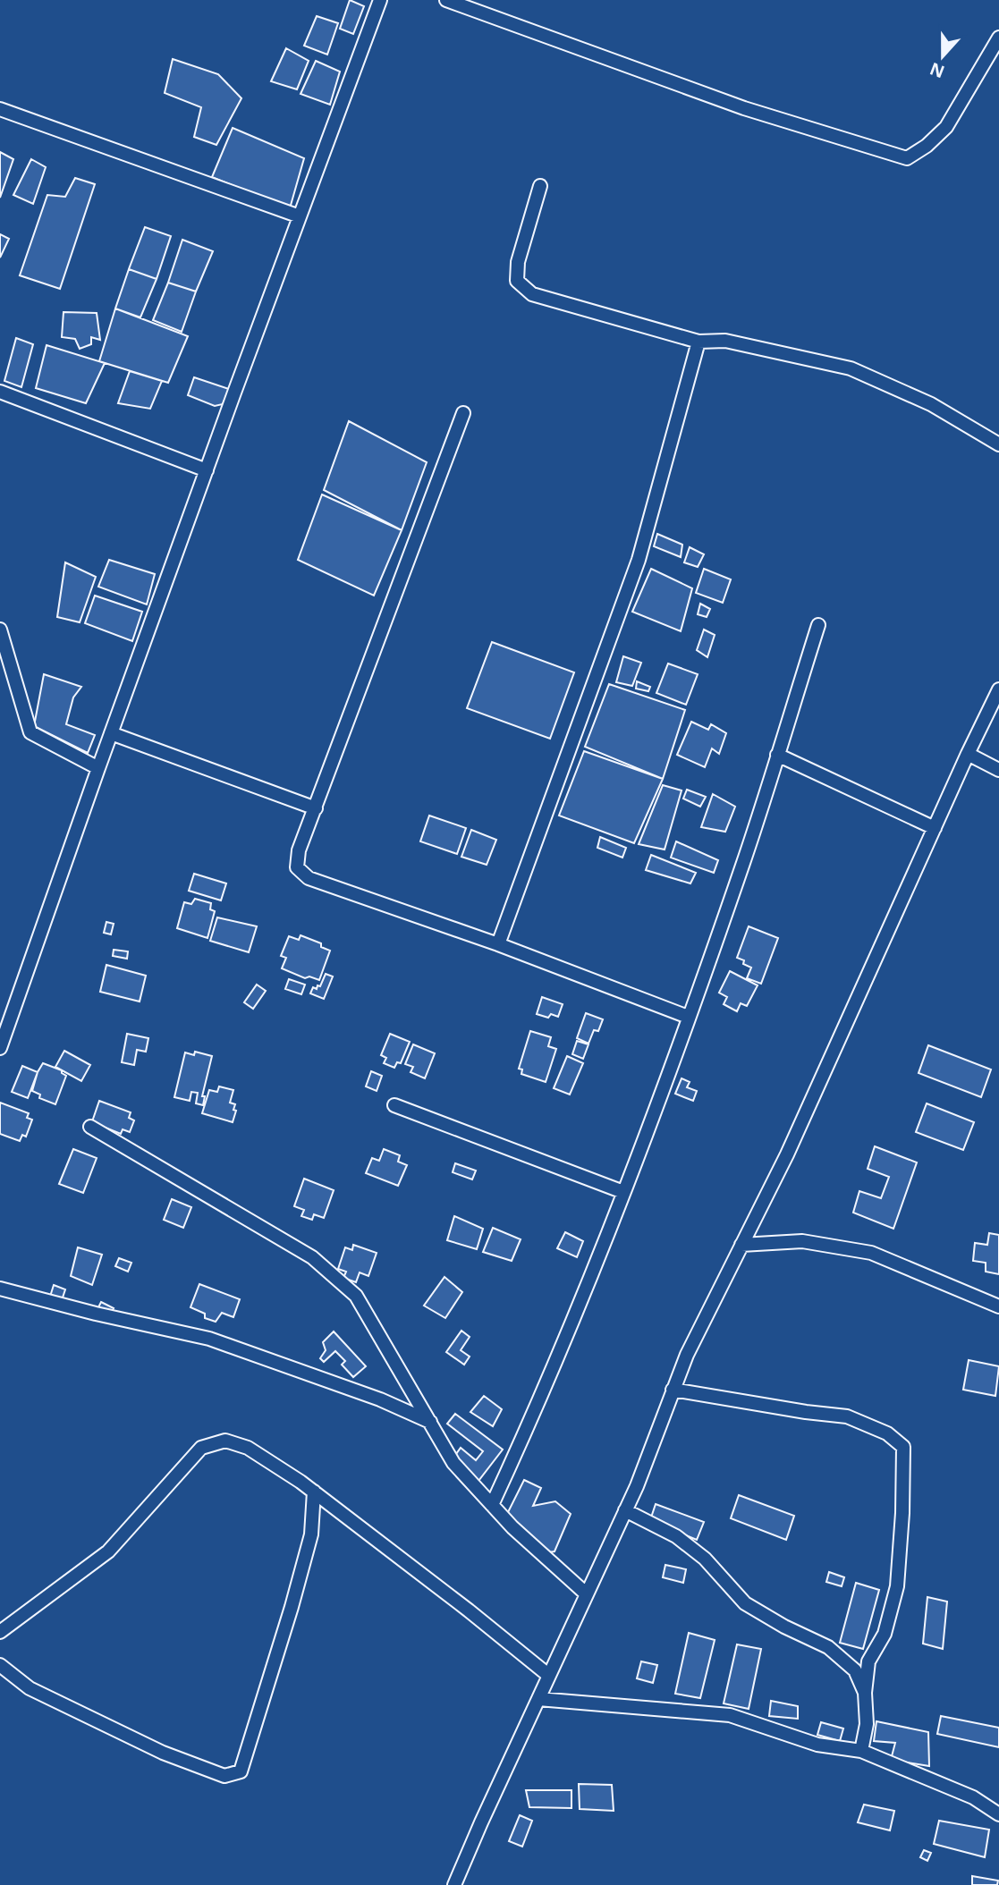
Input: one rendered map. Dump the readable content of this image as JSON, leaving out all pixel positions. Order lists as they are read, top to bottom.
{
  "north": "bottom"
}
